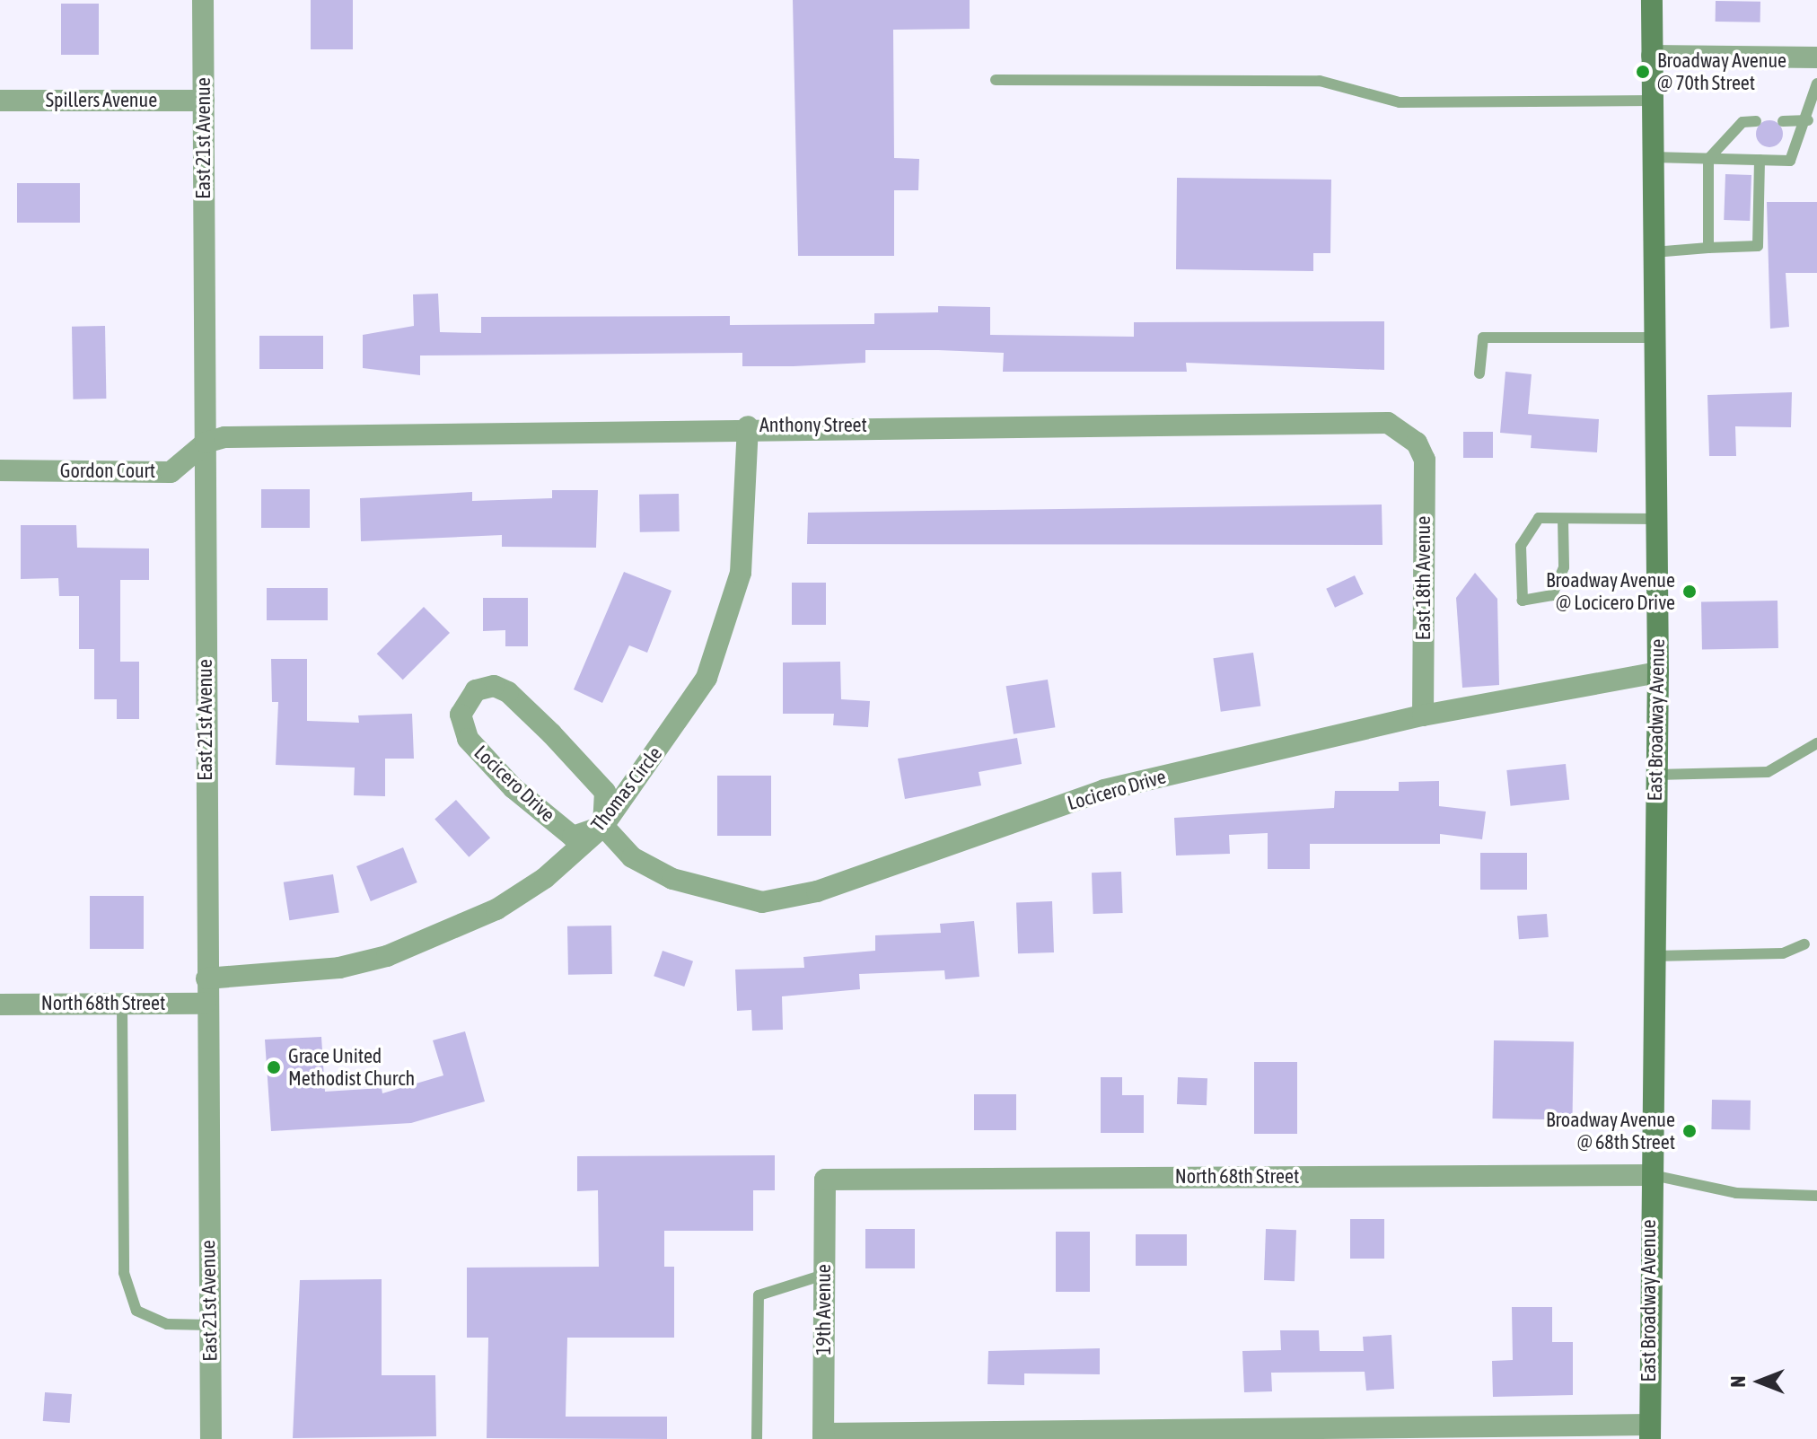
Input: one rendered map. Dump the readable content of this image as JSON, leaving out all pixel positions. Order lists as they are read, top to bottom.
{
  "streets": {
    "main road": ["East Broadway Avenue"],
    "street": [
      "Spillers Avenue",
      "East 21st Avenue",
      "Anthony Street",
      "Gordon Court",
      "East 18th Avenue",
      "Locicero Drive",
      "Thomas Circle",
      "North 68th Street",
      "19th Avenue"
    ]
  },
  "crossings": [
    ["Spillers Avenue", "East 21st Avenue"],
    ["East 21st Avenue", "Anthony Street"],
    ["East 21st Avenue", "Gordon Court"],
    ["East 21st Avenue", "Thomas Circle"],
    ["East 21st Avenue", "North 68th Street"],
    ["Anthony Street", "Gordon Court"],
    ["Anthony Street", "East 18th Avenue"],
    ["Anthony Street", "Thomas Circle"],
    ["East 18th Avenue", "Locicero Drive"],
    ["East Broadway Avenue", "Locicero Drive"],
    ["East Broadway Avenue", "North 68th Street"],
    ["Locicero Drive", "Thomas Circle"],
    ["North 68th Street", "19th Avenue"]
  ],
  "places": [
    "Broadway Avenue @ 70th Street",
    "Broadway Avenue @ Locicero Drive",
    "Grace United Methodist Church",
    "Broadway Avenue @ 68th Street"
  ],
  "north": "left"
}
